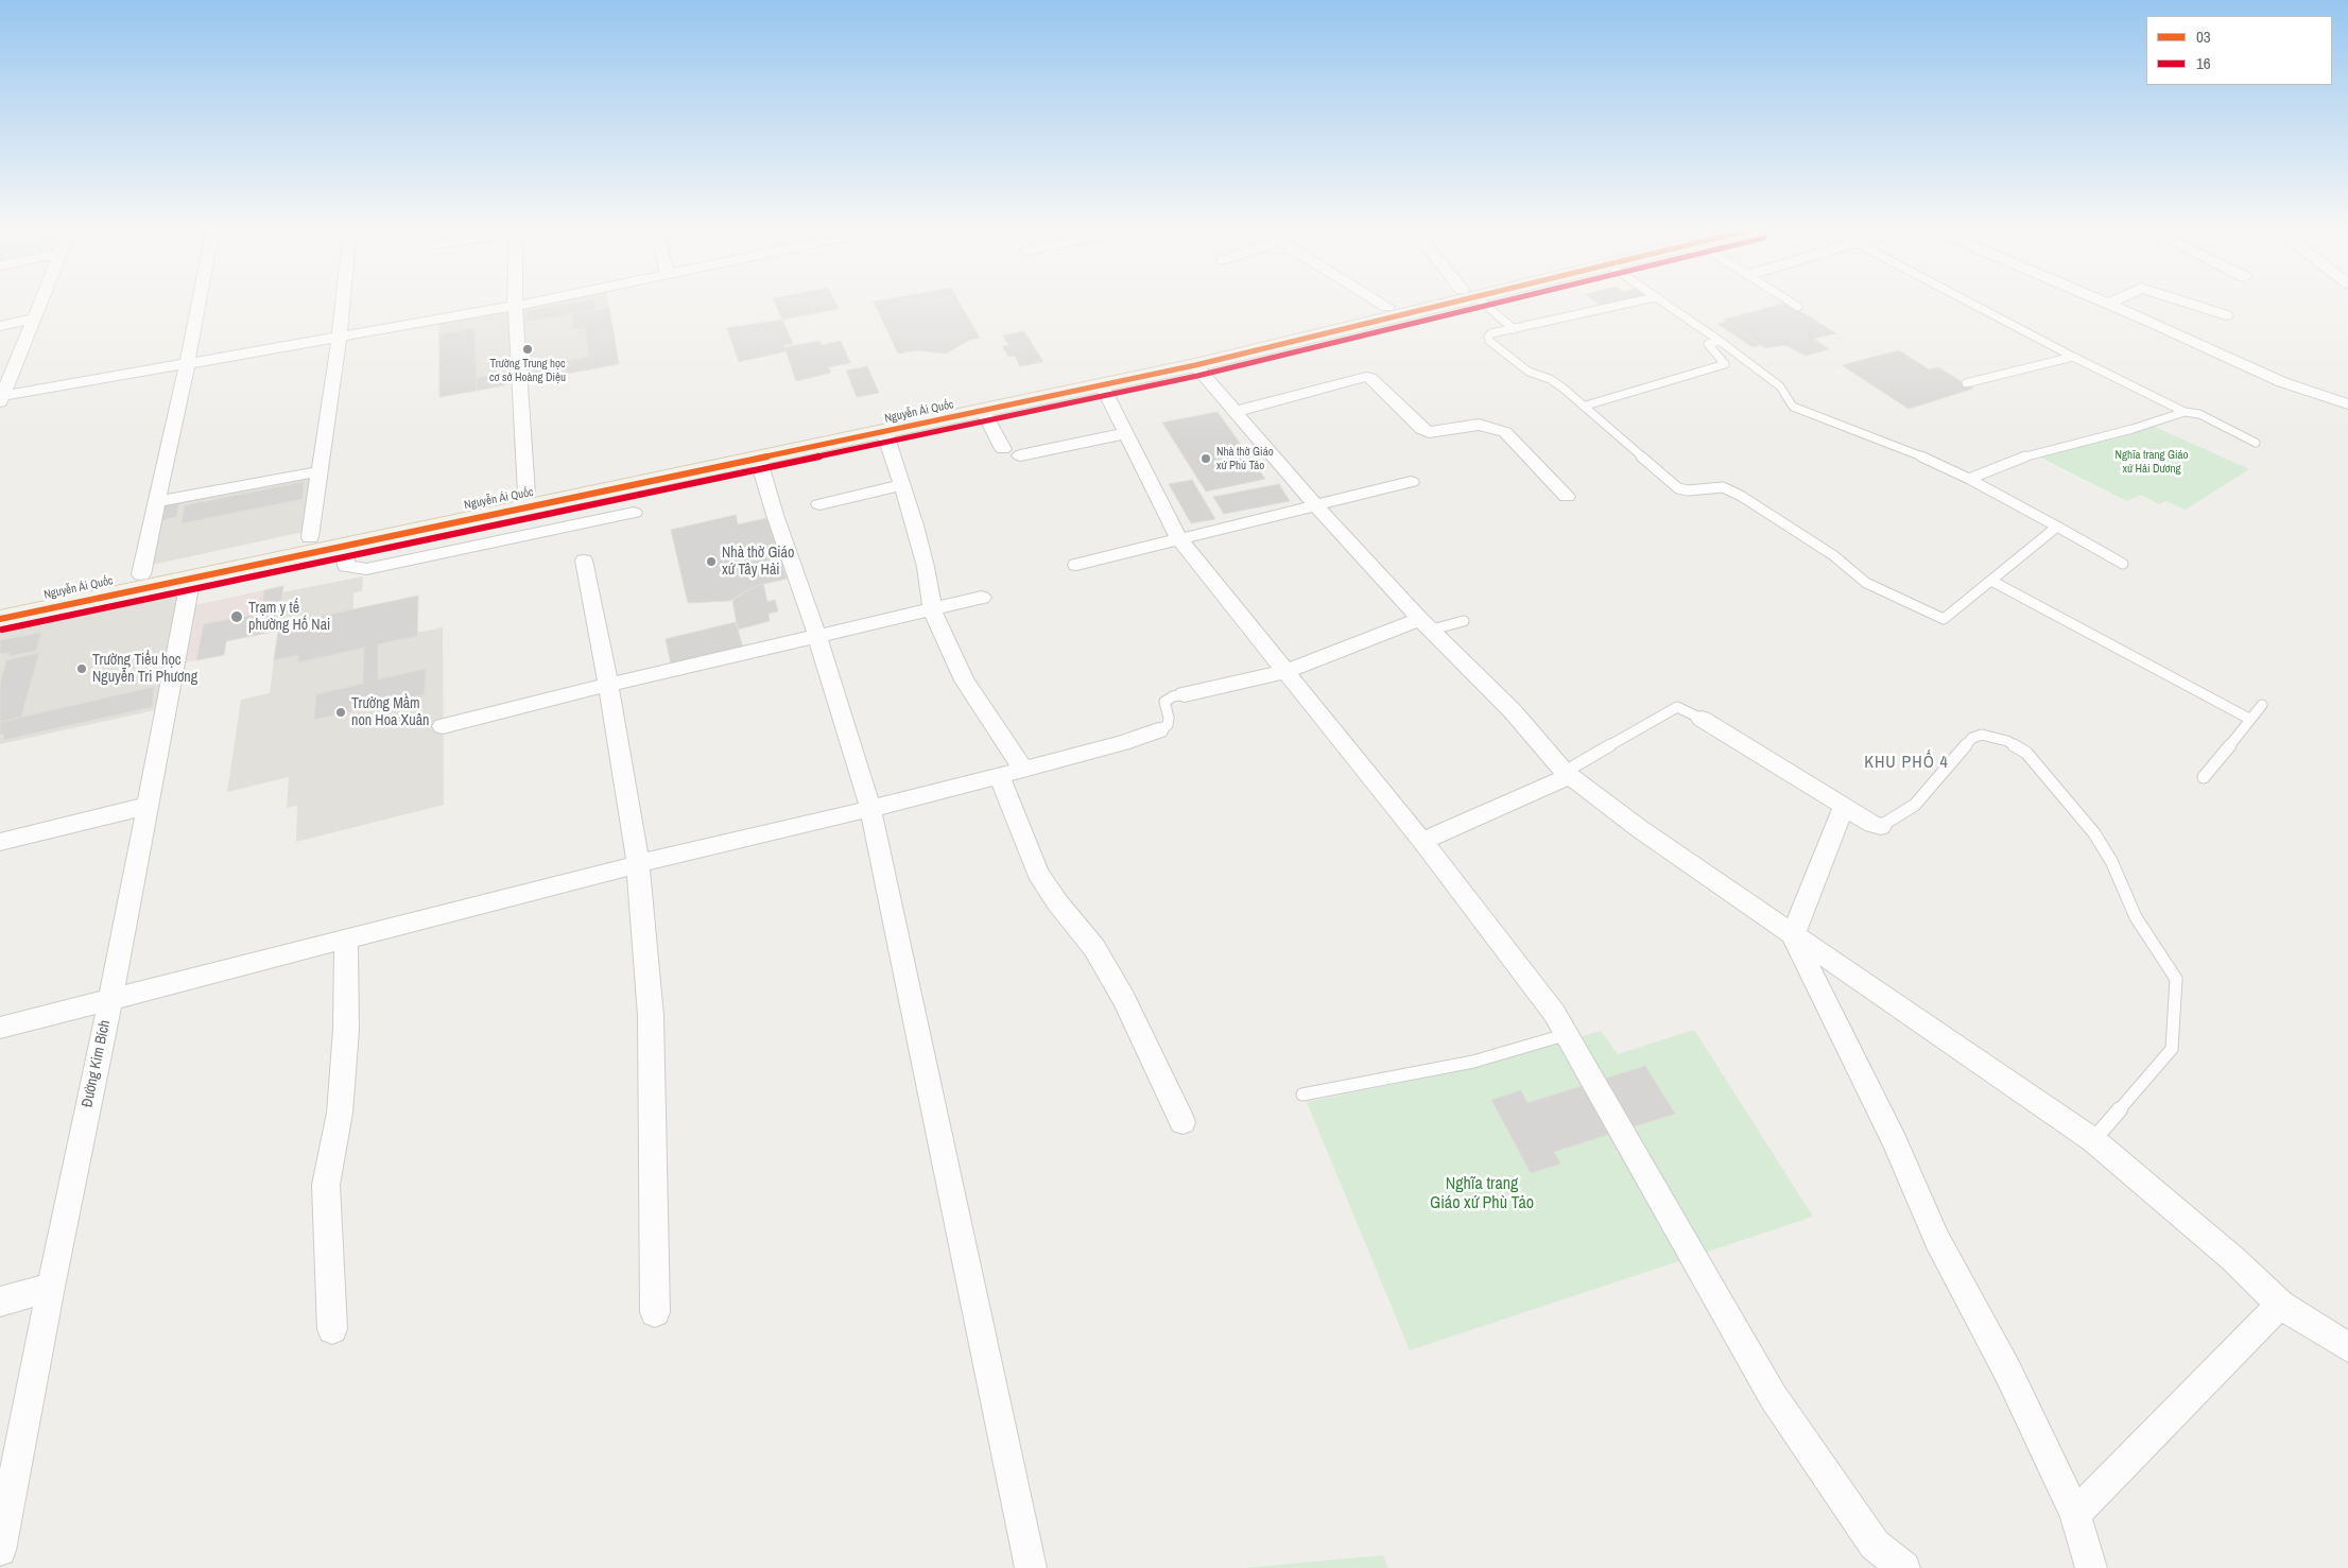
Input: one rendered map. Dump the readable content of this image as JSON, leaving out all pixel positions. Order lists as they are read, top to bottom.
{
  "streets": {
    "main road": ["Nguyễn Ái Quốc"],
    "street": ["Đường Kim Bích"]
  },
  "crossings": [
    ["Nguyễn Ái Quốc", "Đường Kim Bích"]
  ],
  "districts": ["KHU PHỐ 4"],
  "parks": ["Nghĩa trang Giáo xứ Hải Dương", "Nghĩa trang Giáo xứ Phù Tảo"],
  "places": [
    "Trường Trung học cơ sở Hoàng Diệu",
    "Nhà thờ Giáo xứ Phú Tảo",
    "Nhà thờ Giáo xứ Tây Hải",
    "Trạm y tế phường Hố Nai",
    "Trường Tiểu học Nguyễn Tri Phương",
    "Trường Mầm non Hoa Xuân"
  ],
  "lines": ["transit line 03", "transit line 16"],
  "legend": ["03", "16"]
}
